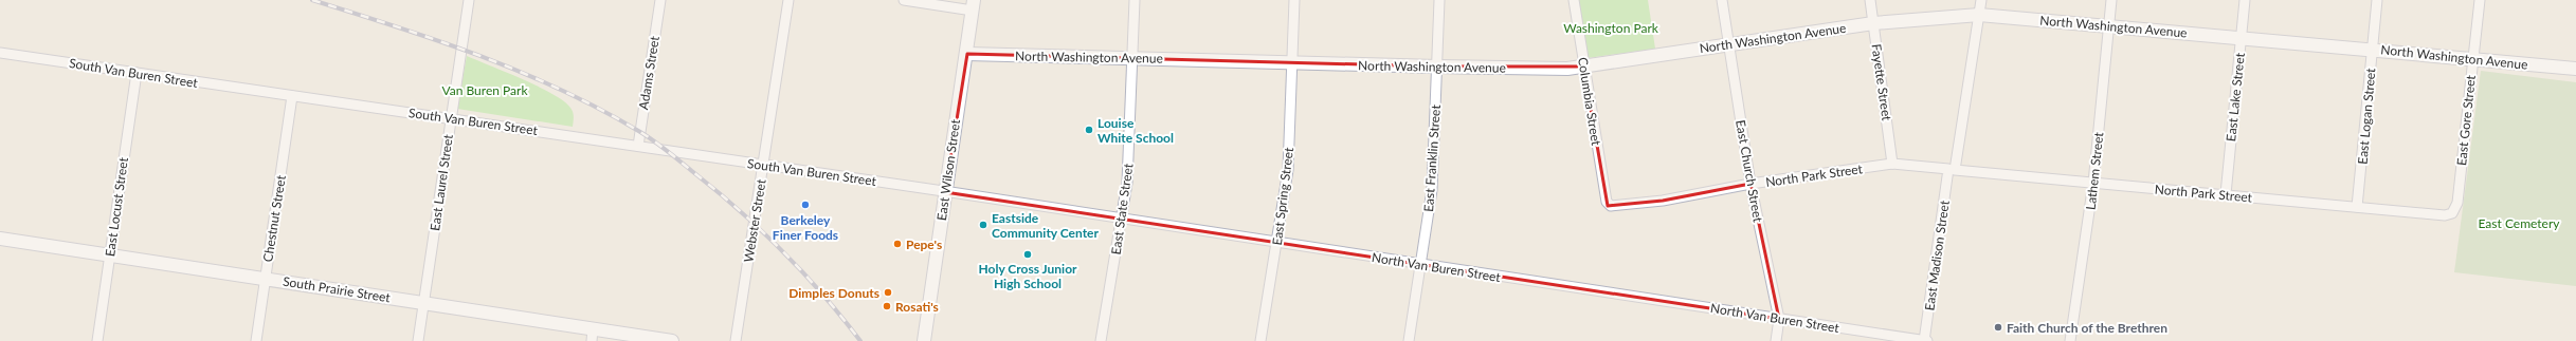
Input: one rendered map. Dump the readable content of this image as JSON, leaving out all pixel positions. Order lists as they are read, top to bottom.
{
  "streets": {
    "main road": ["North Washington Avenue", "East Wilson Street", "South Prairie Street"],
    "street": [
      "South Van Buren Street",
      "Adams Street",
      "Fayette Street",
      "East Lake Street",
      "Columbia Street",
      "East Logan Street",
      "East Gore Street",
      "East Franklin Street",
      "East Church Street",
      "Lathem Street",
      "North Park Street",
      "East Laurel Street",
      "East Spring Street",
      "East Locust Street",
      "East State Street",
      "Chestnut Street",
      "Webster Street",
      "East Madison Street",
      "North Van Buren Street"
    ]
  },
  "crossings": [
    ["North Washington Avenue", "Fayette Street"],
    ["North Washington Avenue", "East Lake Street"],
    ["North Washington Avenue", "Columbia Street"],
    ["North Washington Avenue", "East Logan Street"],
    ["North Washington Avenue", "East Gore Street"],
    ["North Washington Avenue", "East Franklin Street"],
    ["North Washington Avenue", "East Wilson Street"],
    ["North Washington Avenue", "East Church Street"],
    ["North Washington Avenue", "Lathem Street"],
    ["North Washington Avenue", "East Spring Street"],
    ["North Washington Avenue", "East State Street"],
    ["North Washington Avenue", "East Madison Street"],
    ["South Van Buren Street", "Adams Street"],
    ["South Van Buren Street", "East Wilson Street"],
    ["South Van Buren Street", "East Laurel Street"],
    ["South Van Buren Street", "East Locust Street"],
    ["South Van Buren Street", "Chestnut Street"],
    ["South Van Buren Street", "Webster Street"],
    ["South Van Buren Street", "North Van Buren Street"],
    ["Fayette Street", "North Park Street"],
    ["East Lake Street", "North Park Street"],
    ["Columbia Street", "North Park Street"],
    ["East Logan Street", "North Park Street"],
    ["East Gore Street", "North Park Street"],
    ["East Franklin Street", "North Van Buren Street"],
    ["East Wilson Street", "North Van Buren Street"],
    ["East Church Street", "North Park Street"],
    ["East Church Street", "North Van Buren Street"],
    ["Lathem Street", "North Park Street"],
    ["North Park Street", "East Madison Street"],
    ["East Laurel Street", "South Prairie Street"],
    ["East Spring Street", "North Van Buren Street"],
    ["East Locust Street", "South Prairie Street"],
    ["East State Street", "North Van Buren Street"],
    ["Chestnut Street", "South Prairie Street"],
    ["East Madison Street", "North Van Buren Street"]
  ],
  "parks": ["Washington Park", "Van Buren Park", "East Cemetery"],
  "places": [
    "Louise White School",
    "Berkeley Finer Foods",
    "Eastside Community Center",
    "Pepe's",
    "Holy Cross Junior High School",
    "Dimples Donuts",
    "Rosati's",
    "Faith Church of the Brethren"
  ]
}
